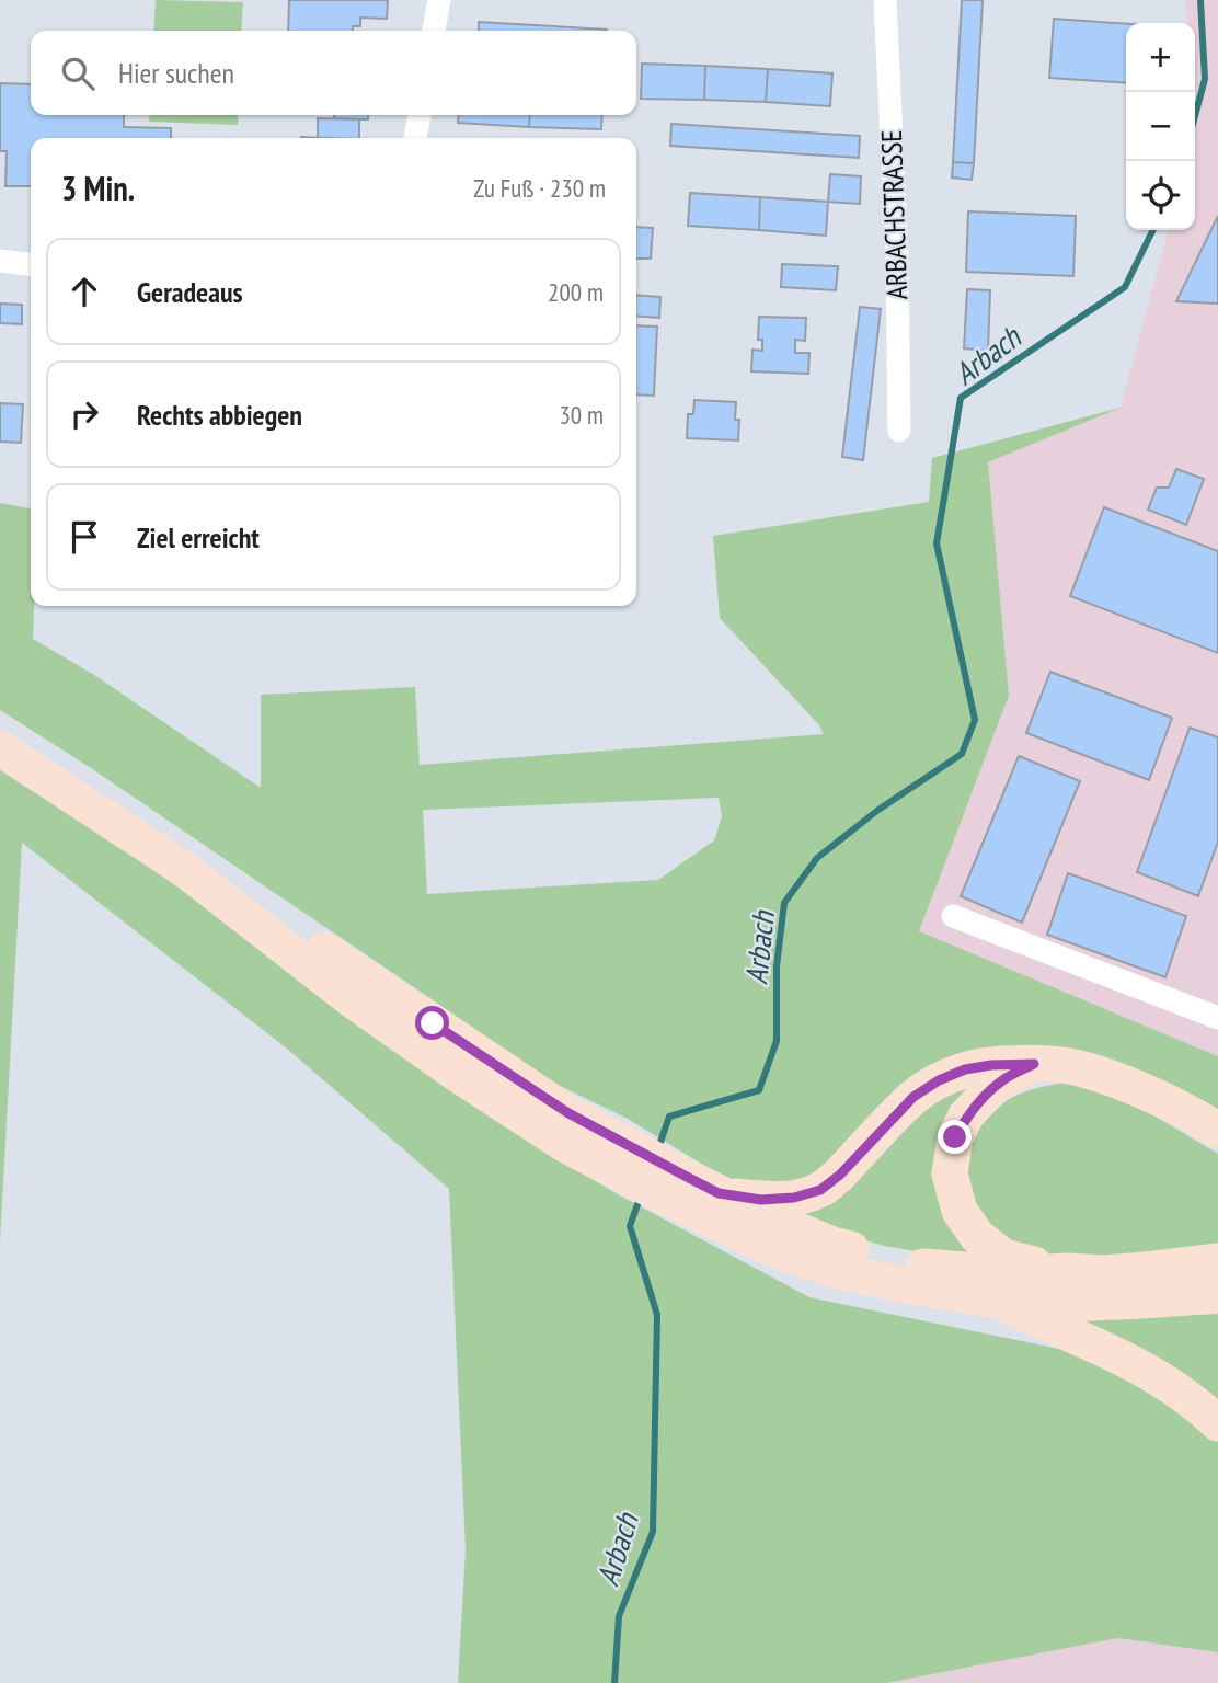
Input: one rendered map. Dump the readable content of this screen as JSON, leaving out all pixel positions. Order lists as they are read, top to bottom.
{
  "streets": {
    "street": ["ARBACHSTRASSE"]
  },
  "water": ["Arbach"],
  "page": {
    "map_buttons": ["+", "−"],
    "search": "Hier suchen",
    "heading": ["3 Min.", "Zu Fuß · 230 m"],
    "list": [
      ["Geradeaus", "200 m"],
      ["Rechts abbiegen", "30 m"],
      "Ziel erreicht"
    ]
  }
}
